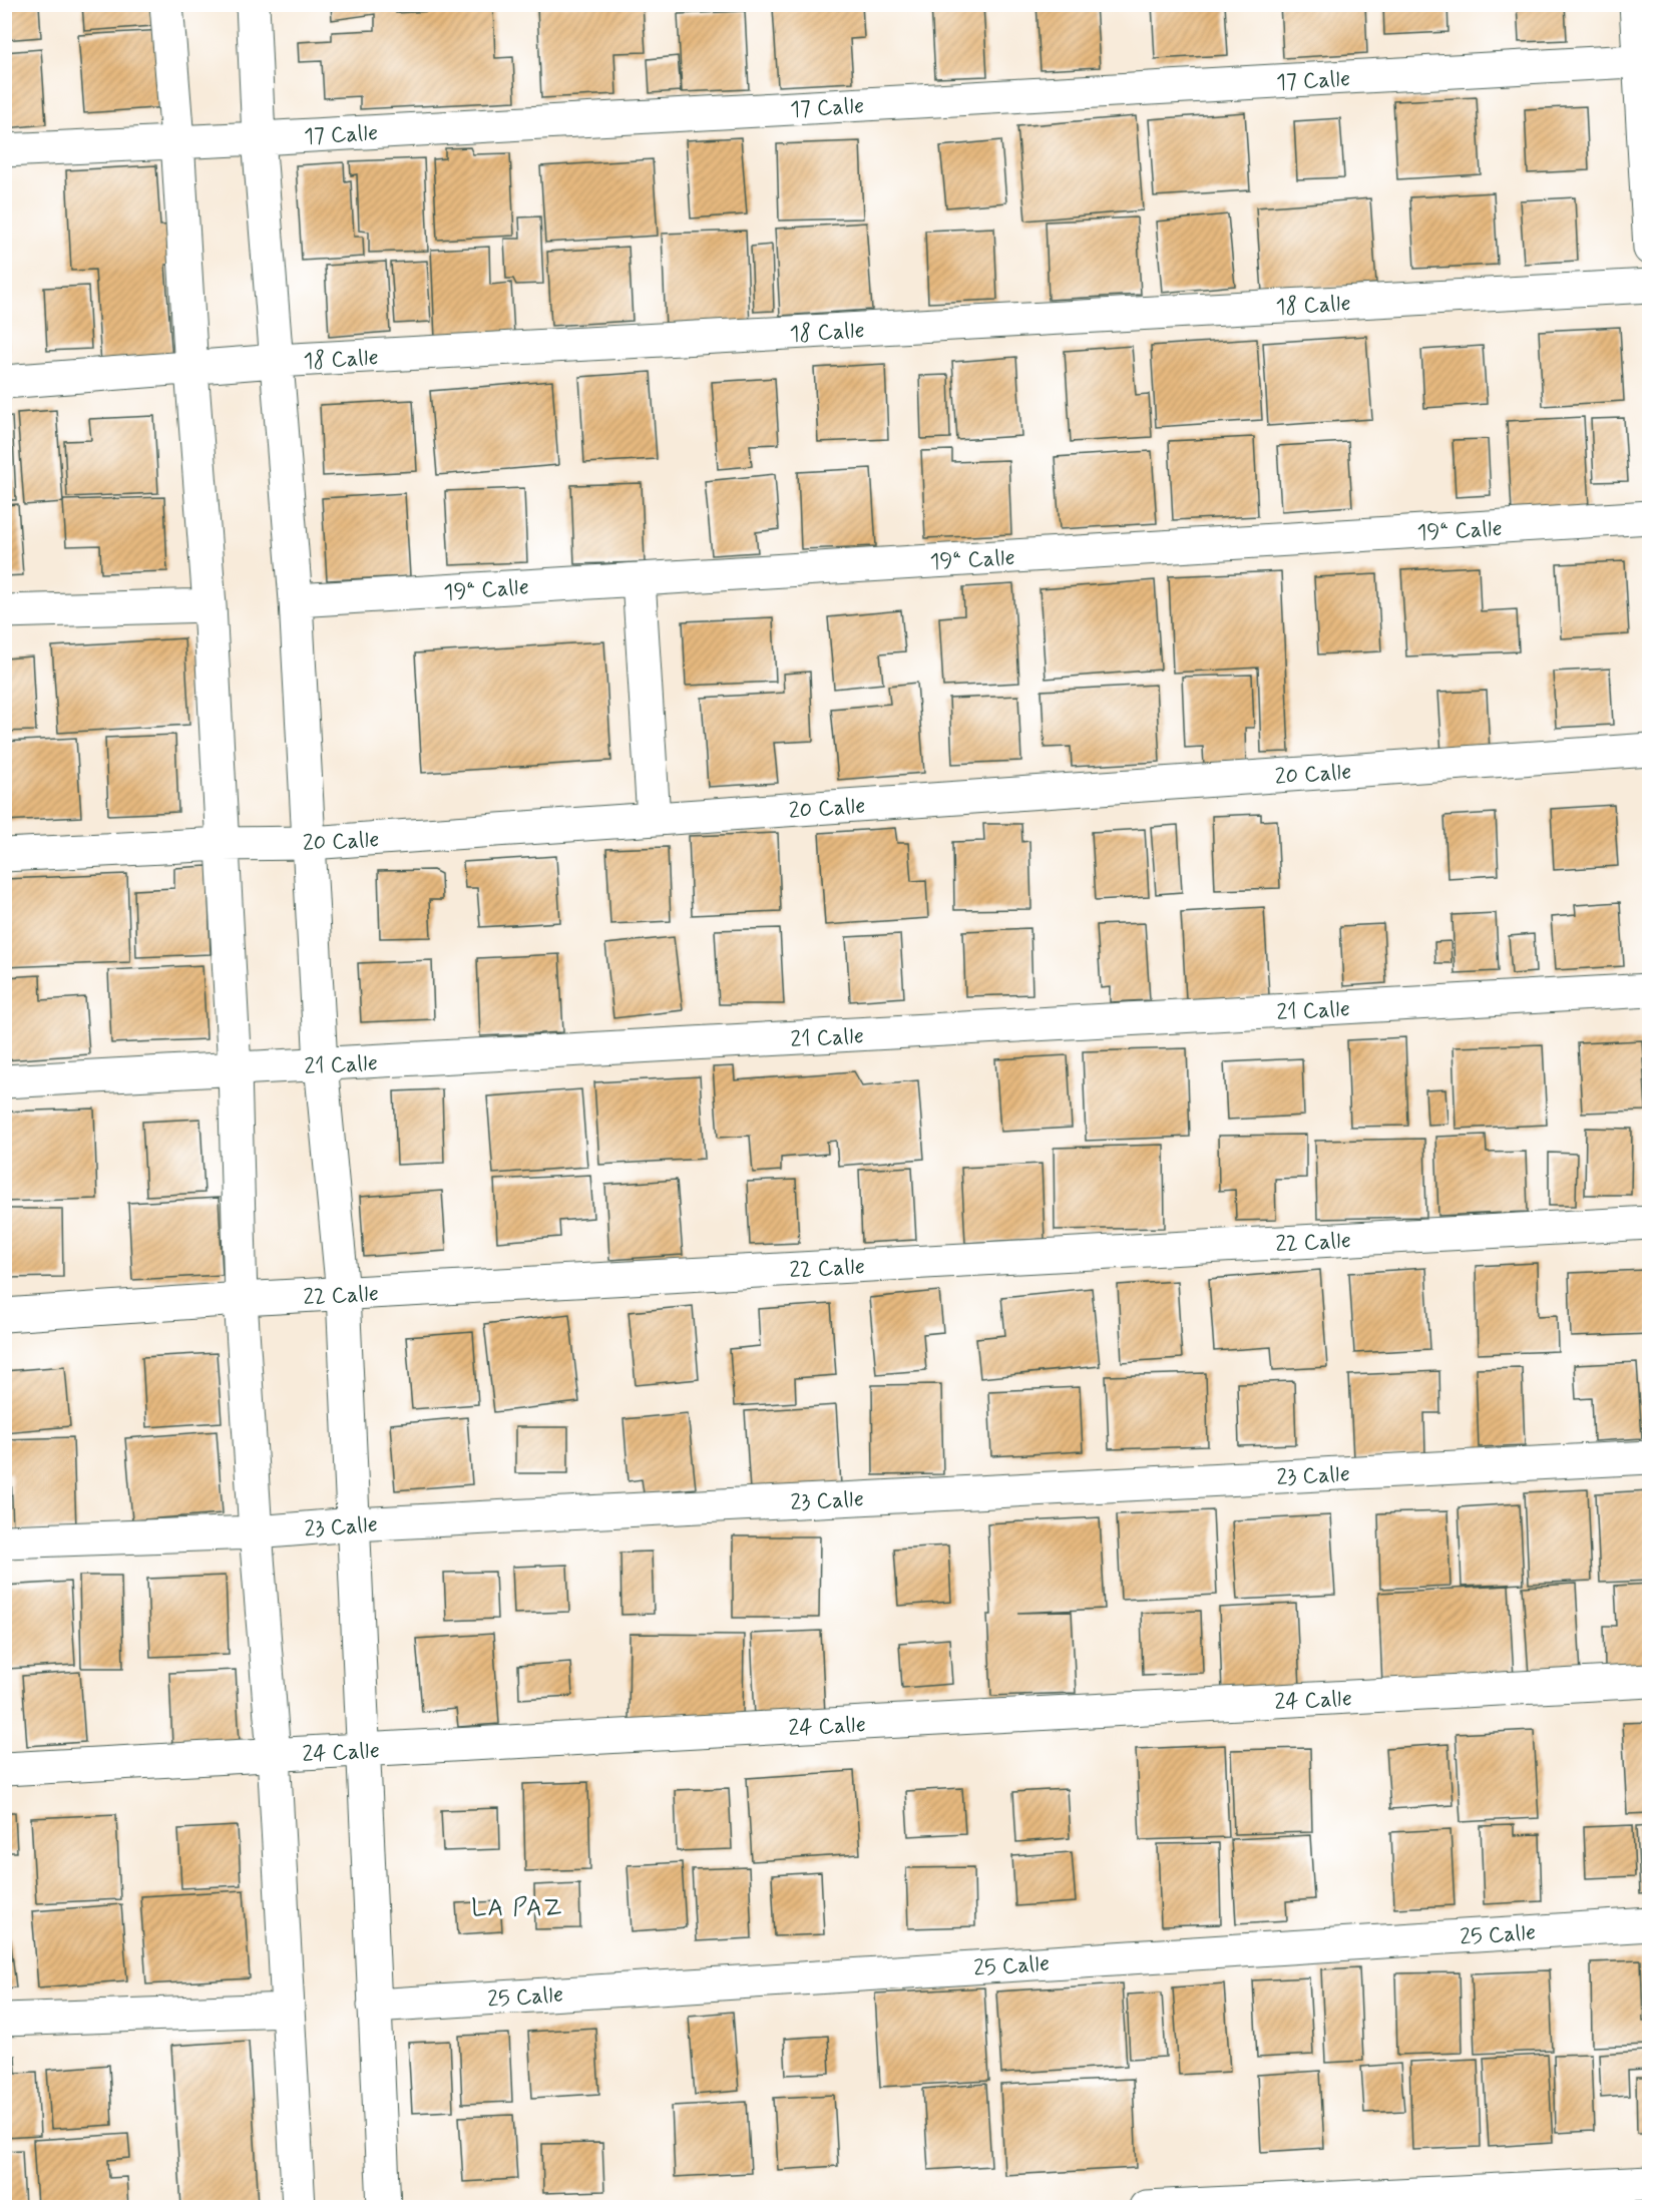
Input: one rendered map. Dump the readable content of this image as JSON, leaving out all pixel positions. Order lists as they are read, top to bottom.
{
  "streets": {
    "street": [
      "17 Calle",
      "18 Calle",
      "19ª Calle",
      "20 Calle",
      "21 Calle",
      "22 Calle",
      "23 Calle",
      "24 Calle",
      "25 Calle"
    ]
  },
  "districts": ["LA PAZ"]
}
